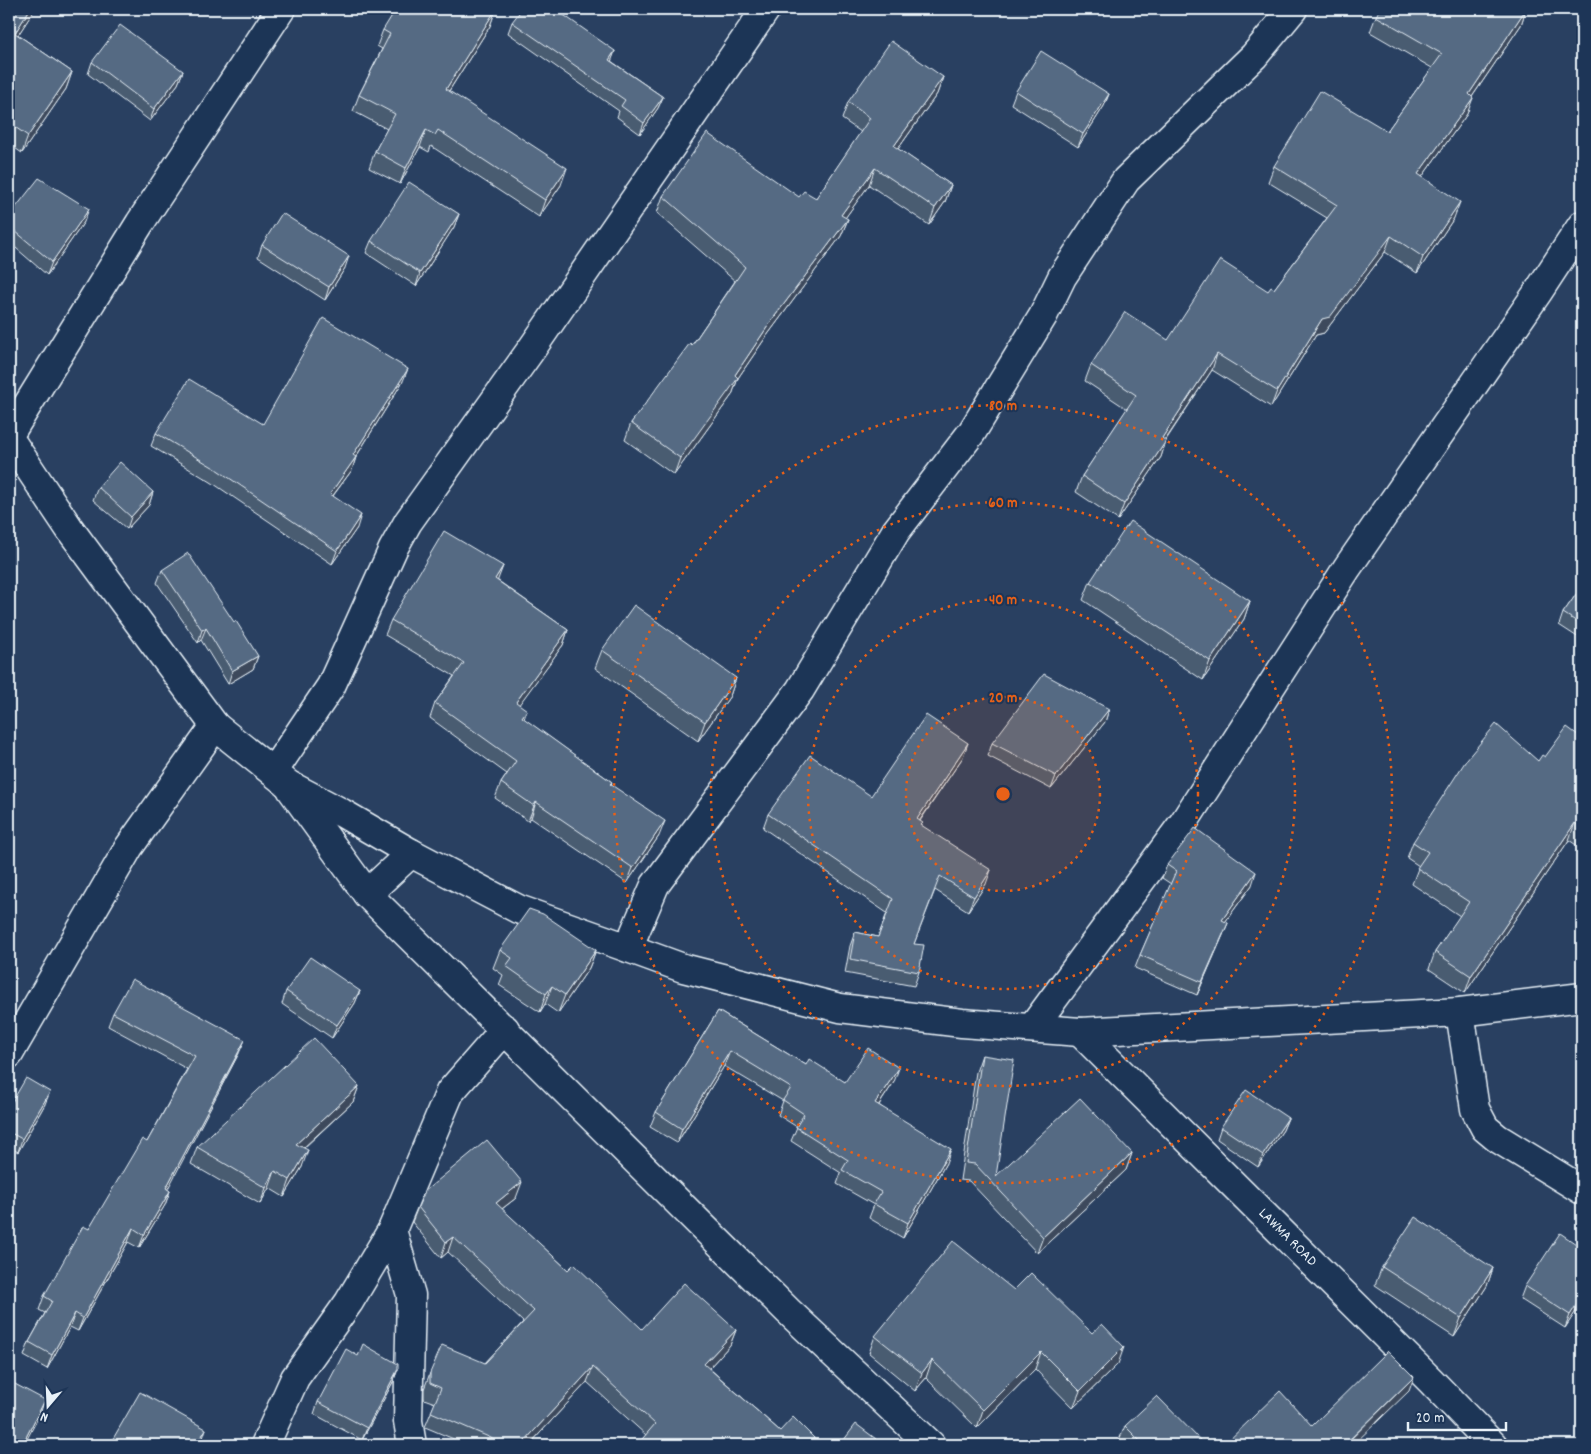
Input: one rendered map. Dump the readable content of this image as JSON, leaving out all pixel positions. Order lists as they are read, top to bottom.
{
  "streets": {
    "street": ["LAWMA ROAD"]
  },
  "scale_bar": "20 m",
  "north": "bottom",
  "rings": [
    "80 m",
    "60 m",
    "40 m",
    "20 m"
  ]
}
